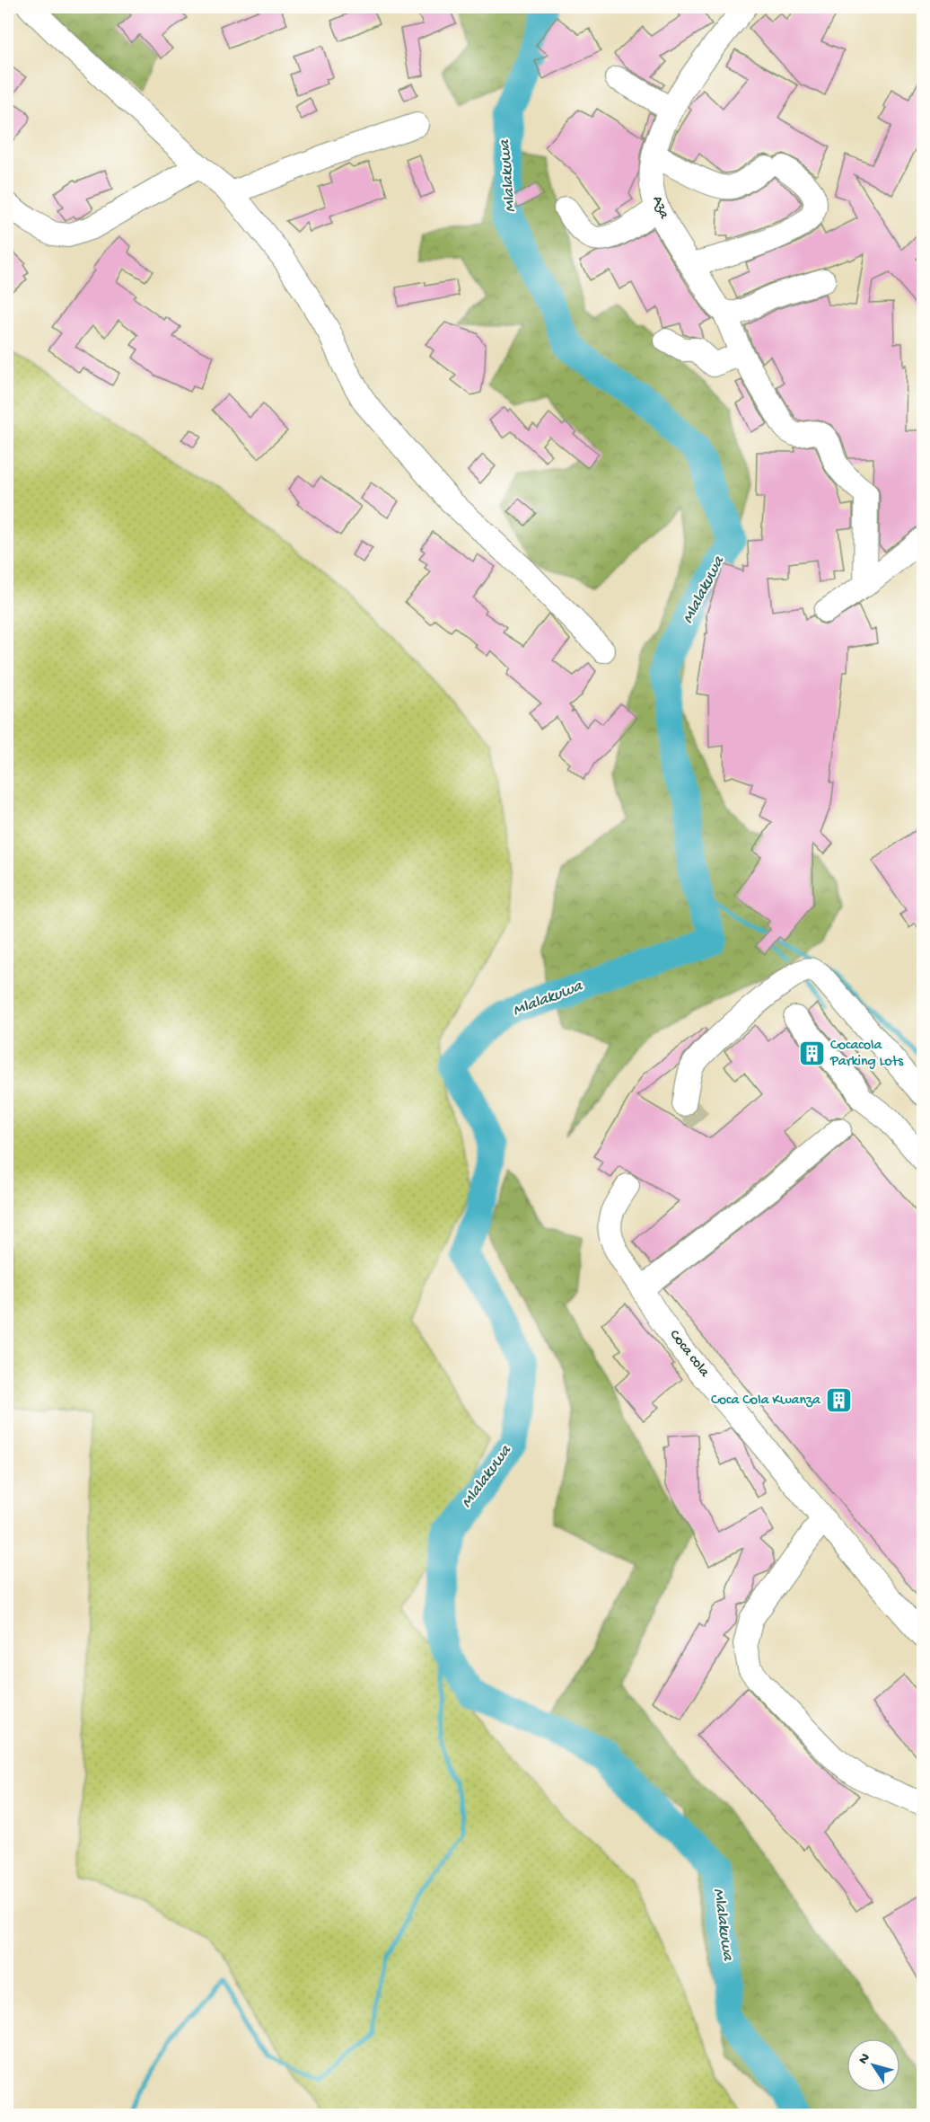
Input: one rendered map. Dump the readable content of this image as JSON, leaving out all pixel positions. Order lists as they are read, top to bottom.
{
  "streets": {
    "street": ["Aza", "Coca cola"]
  },
  "water": ["Mlalakuwa"],
  "places": {
    "building": ["Cocacola Parking Lots", "Coca Cola Kwanza"]
  },
  "north": "top left"
}
